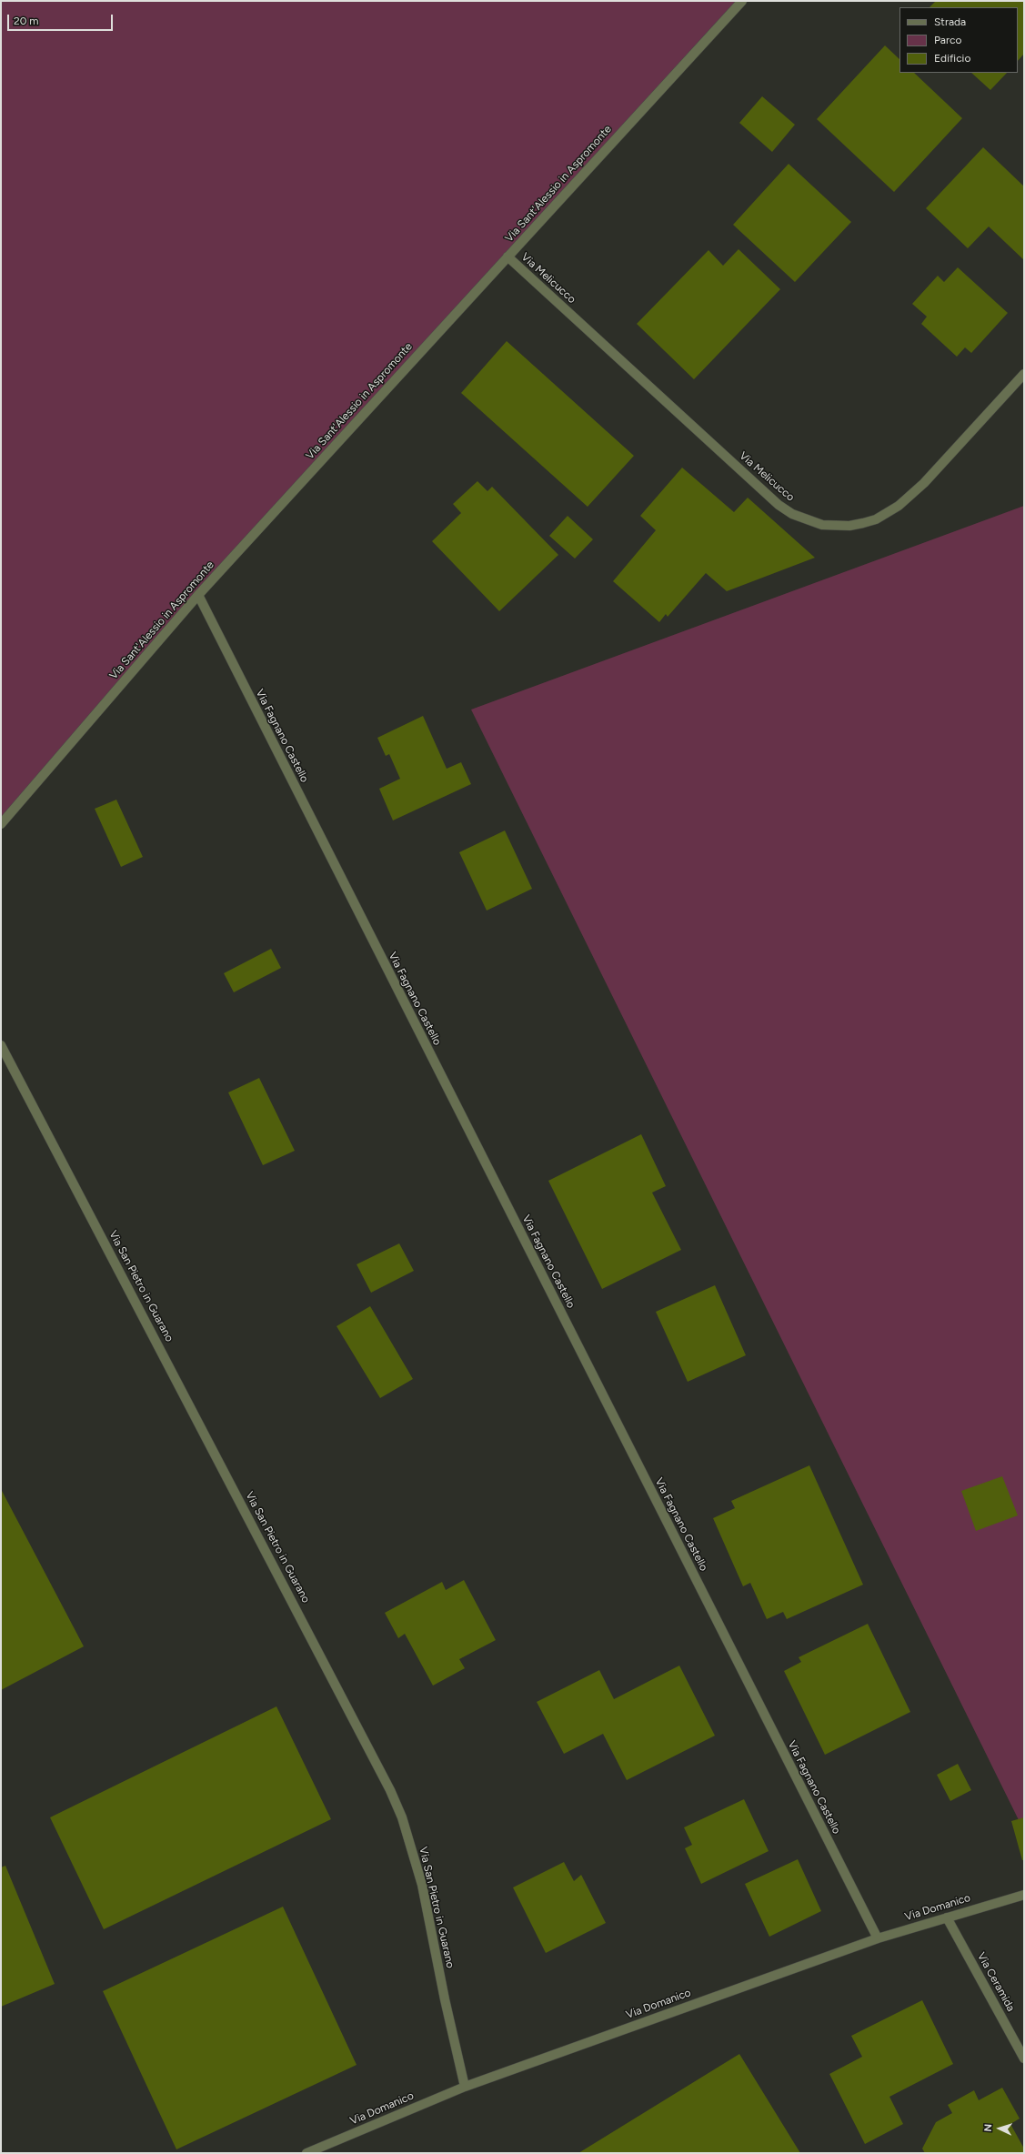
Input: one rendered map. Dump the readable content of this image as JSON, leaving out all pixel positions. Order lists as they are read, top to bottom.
{
  "streets": {
    "street": [
      "Via Sant'Alessio in Aspromonte",
      "Via Melicucco",
      "Via Fagnano Castello",
      "Via San Pietro in Guarano",
      "Via Domanico",
      "Via Ceramida"
    ]
  },
  "crossings": [
    ["Via Sant'Alessio in Aspromonte", "Via Melicucco"],
    ["Via Sant'Alessio in Aspromonte", "Via Fagnano Castello"],
    ["Via Fagnano Castello", "Via Domanico"],
    ["Via San Pietro in Guarano", "Via Domanico"],
    ["Via Domanico", "Via Ceramida"]
  ],
  "legend": ["Strada", "Parco", "Edificio"],
  "scale_bar": "20 m",
  "north": "left"
}
